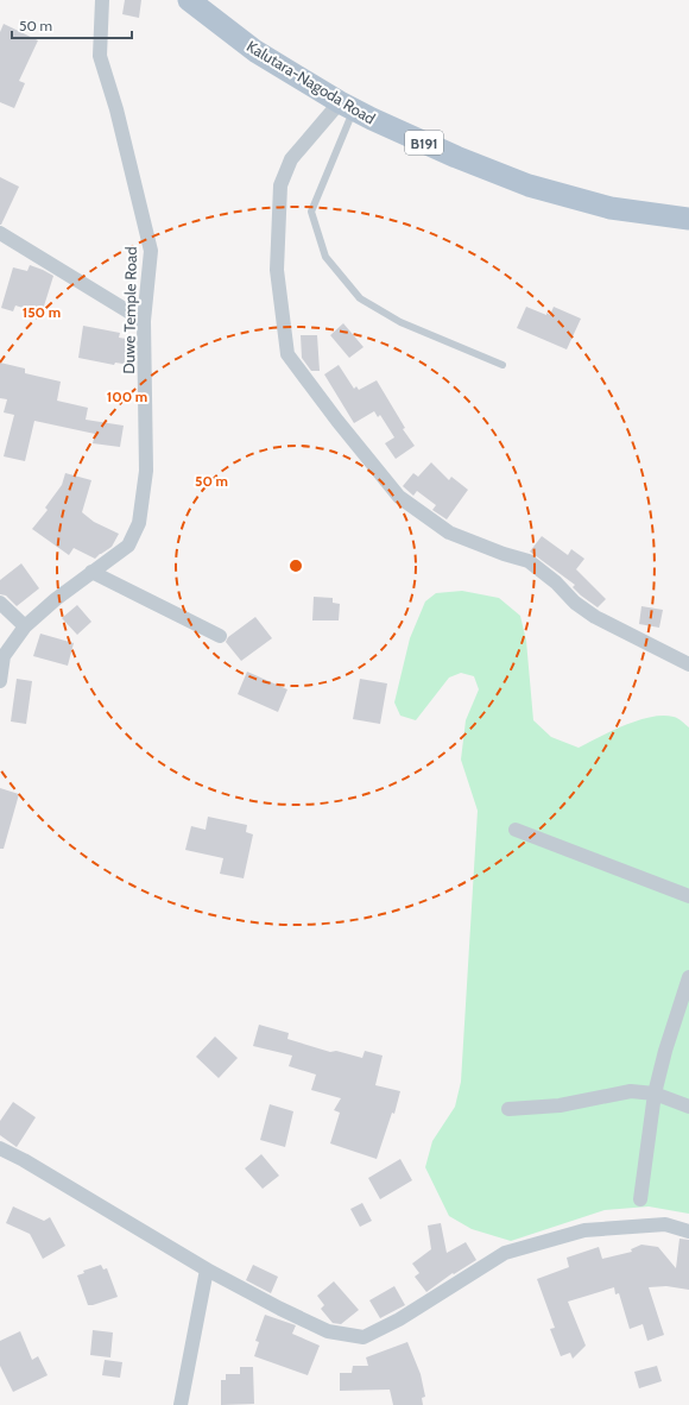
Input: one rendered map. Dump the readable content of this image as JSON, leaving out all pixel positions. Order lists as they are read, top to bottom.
{
  "streets": {
    "main road": ["Kalutara-Nagoda Road", "B191"],
    "street": ["Duwe Temple Road"]
  },
  "scale_bar": "50 m",
  "rings": ["150 m", "100 m", "50 m"]
}
